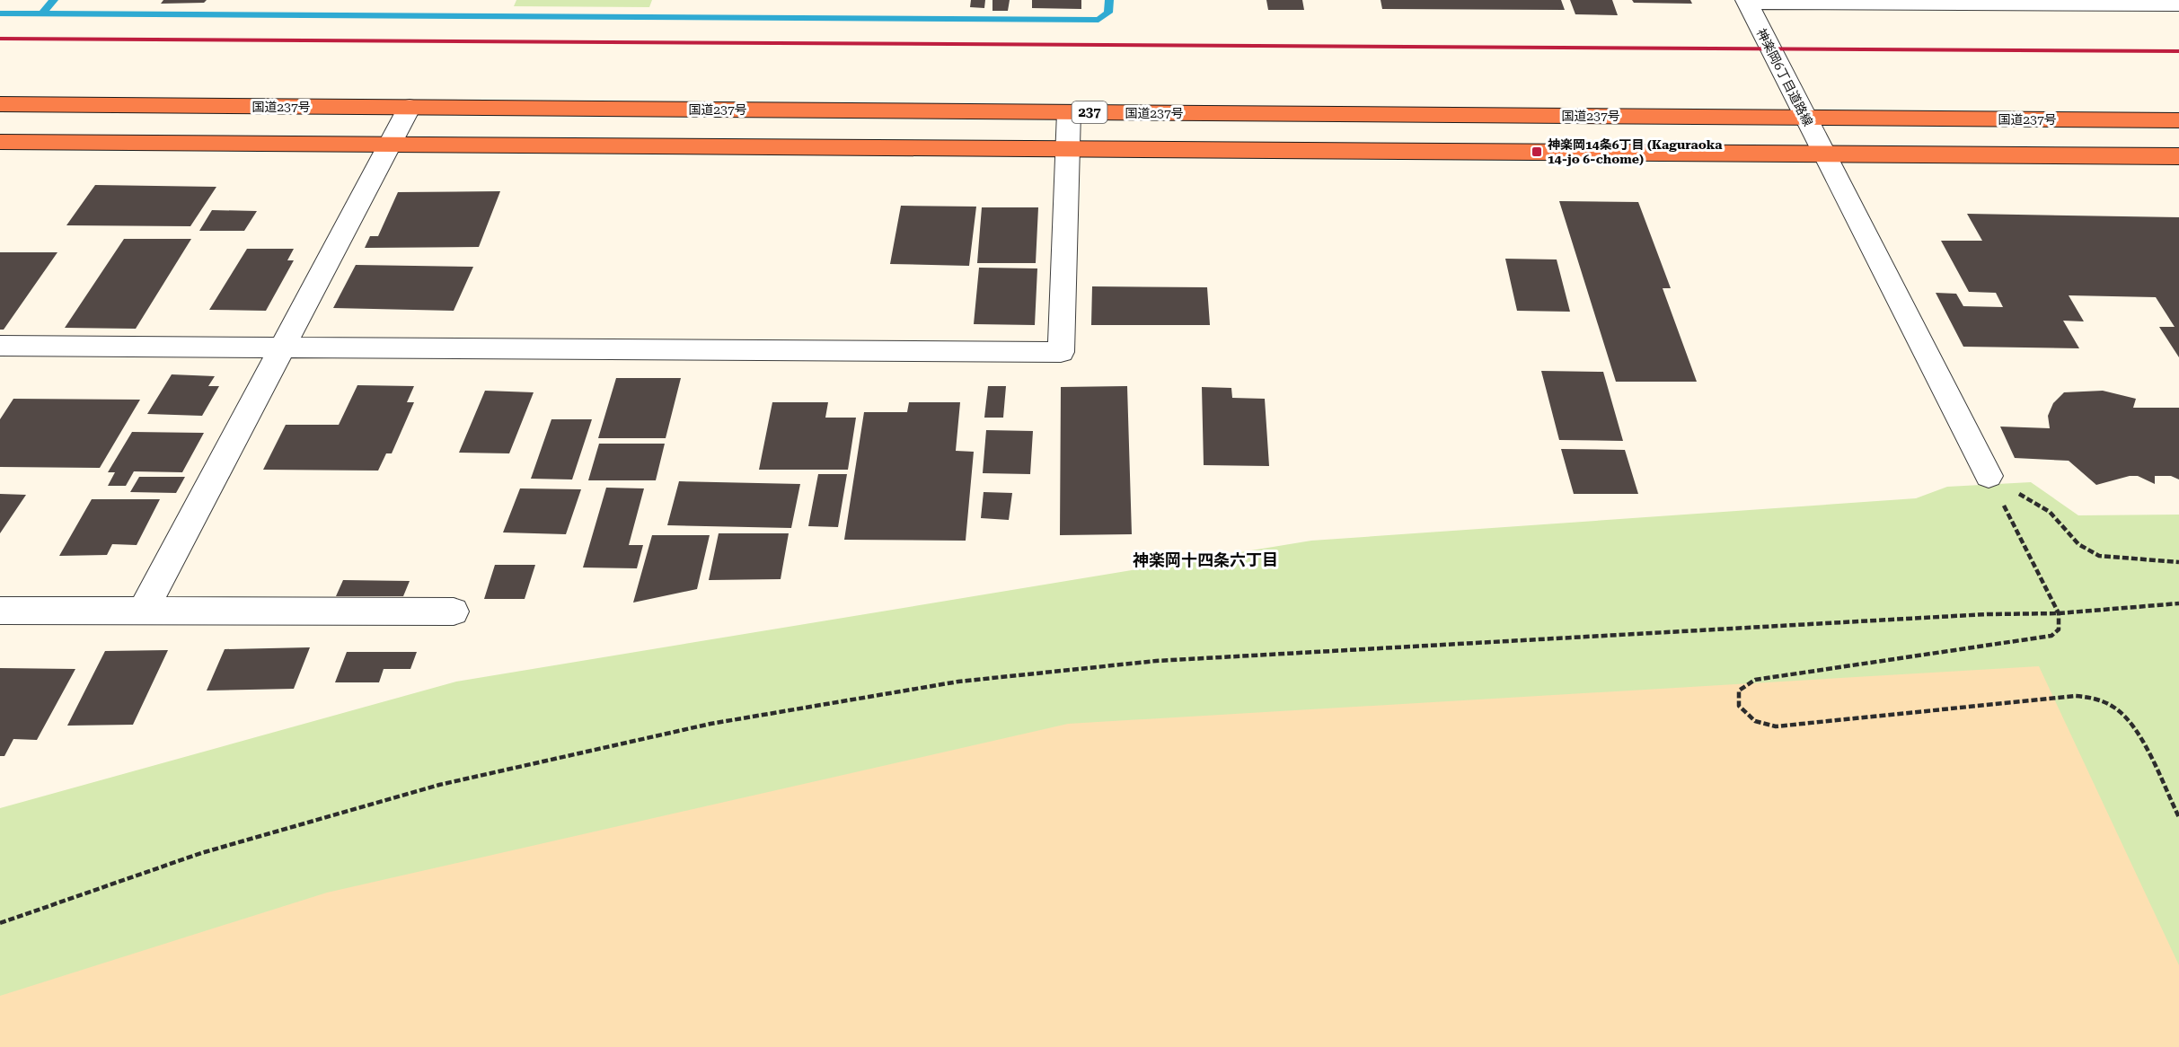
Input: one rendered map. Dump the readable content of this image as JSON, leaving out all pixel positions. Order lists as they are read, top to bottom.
{
  "streets": {
    "highway": ["国道237号", "237"],
    "street": ["神楽岡6丁目道路線"]
  },
  "crossings": [
    ["神楽岡6丁目道路線", "国道237号"]
  ],
  "districts": ["神楽岡十四条六丁目"],
  "places": {
    "transit": ["神楽岡14条6丁目 (Kaguraoka 14-jo 6-chome)"]
  }
}
